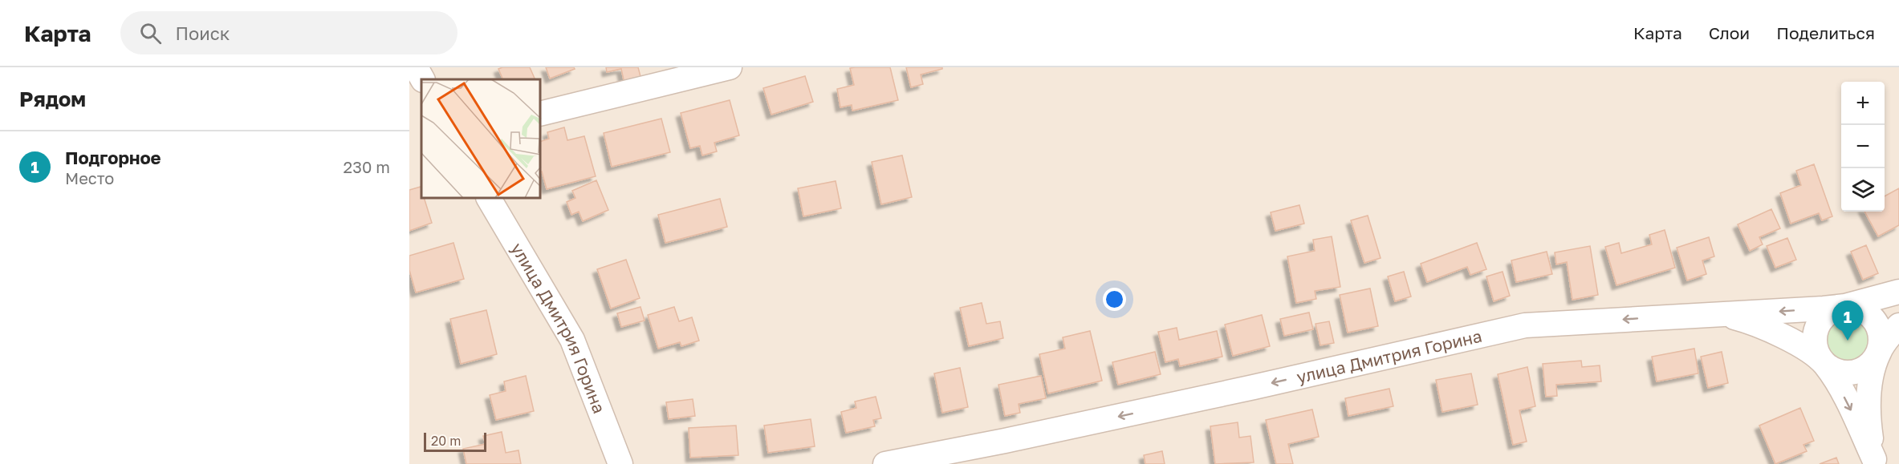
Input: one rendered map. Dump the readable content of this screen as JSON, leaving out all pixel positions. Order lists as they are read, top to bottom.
{
  "streets": {
    "street": ["улица Дмитрия Горина"]
  },
  "one_way": ["улица Дмитрия Горина"],
  "scale_bar": "20 m",
  "page": {
    "header": "Карта",
    "search": "Поиск",
    "nav": ["Карта", "Слои", "Поделиться"],
    "heading": "Рядом",
    "map_buttons": ["+", "−"],
    "list": [
      {
        "mark": "1",
        "name": "Подгорное",
        "note": "Место",
        "value": "230 m"
      }
    ],
    "pins": "1",
    "scale": "20 m"
  }
}
